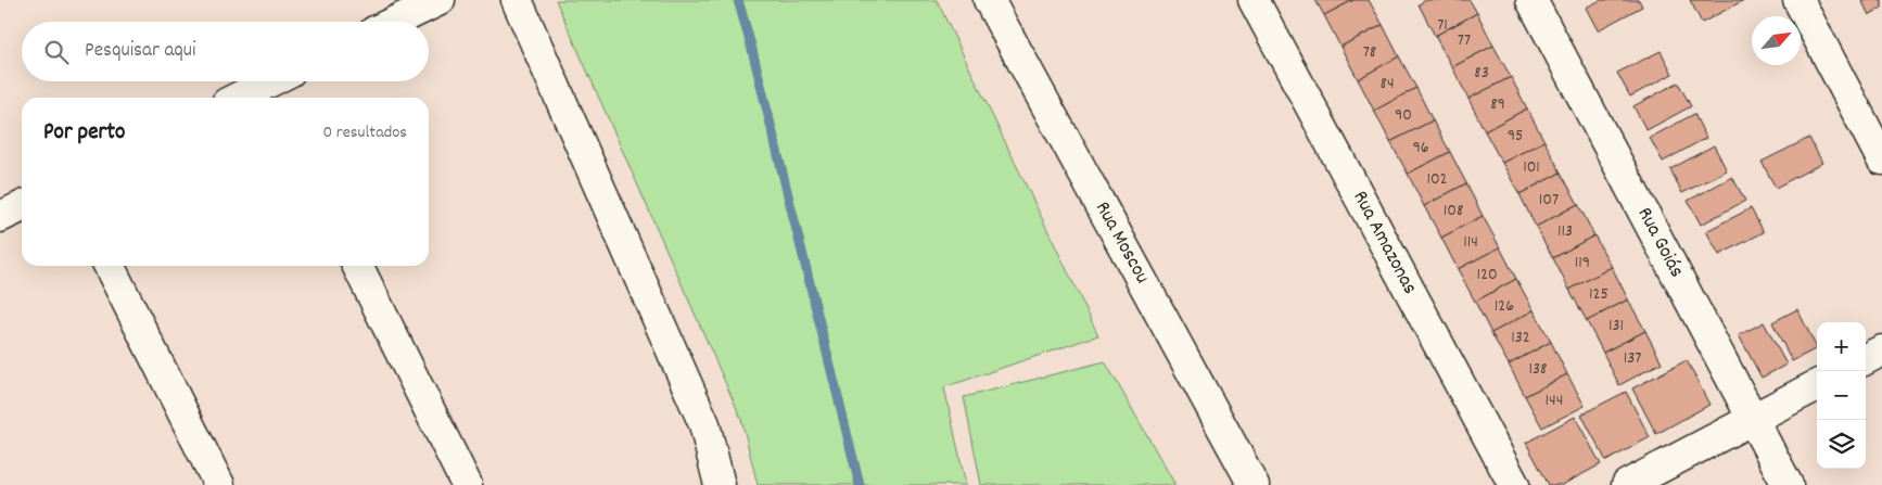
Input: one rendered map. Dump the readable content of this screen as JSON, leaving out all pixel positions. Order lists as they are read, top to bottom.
{
  "streets": {
    "street": ["Rua Moscou", "Rua Amazonas", "Rua Goiás"]
  },
  "house_numbers": [
    "71",
    "77",
    "78",
    "83",
    "84",
    "89",
    "90",
    "95",
    "96",
    "101",
    "102",
    "107",
    "108",
    "113",
    "114",
    "119",
    "120",
    "125",
    "126",
    "131",
    "132",
    "137",
    "138",
    "144"
  ],
  "north": "top right",
  "page": {
    "search": "Pesquisar aqui",
    "heading": ["Por perto", "0 resultados"],
    "map_buttons": ["+", "−"]
  }
}
